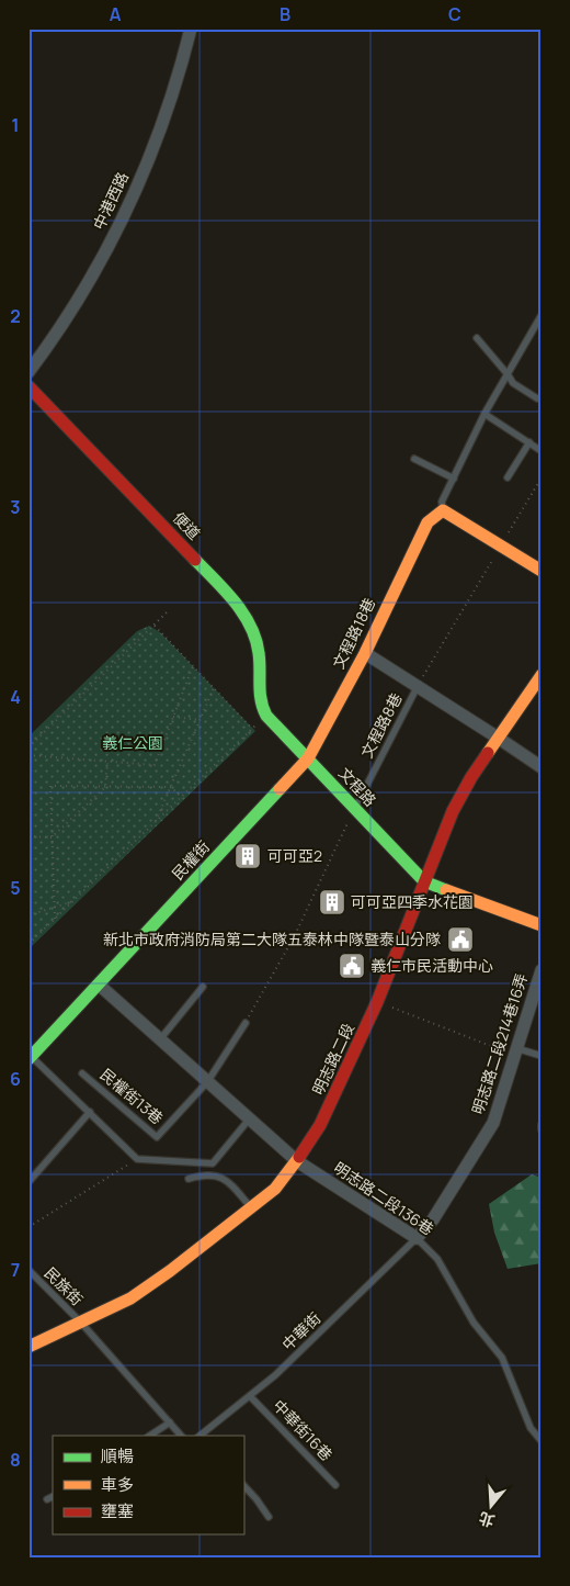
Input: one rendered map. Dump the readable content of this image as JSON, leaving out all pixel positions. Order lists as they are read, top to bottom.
{
  "streets": {
    "street": [
      "中港西路",
      "便道",
      "文程路18巷",
      "文程路",
      "民權街",
      "明志路二段214巷16弄",
      "明志路二段",
      "明志路二段136巷"
    ],
    "lane": [
      "文程路8巷",
      "民權街13巷",
      "民族街",
      "中華街",
      "中華街16巷"
    ]
  },
  "crossings": [
    ["便道", "文程路"],
    ["文程路18巷", "文程路"],
    ["文程路18巷", "民權街"],
    ["文程路8巷", "文程路"],
    ["文程路", "民權街"],
    ["文程路", "明志路二段"],
    ["明志路二段214巷16弄", "明志路二段136巷"],
    ["明志路二段214巷16弄", "中華街"],
    ["明志路二段", "明志路二段136巷"],
    ["明志路二段", "民族街"],
    ["明志路二段136巷", "中華街"],
    ["中華街", "中華街16巷"]
  ],
  "parks": ["義仁公園"],
  "places": {
    "building": ["可可亞2", "可可亞四季水花園"],
    "public building": ["新北市政府消防局第二大隊五泰林中隊暨泰山分隊", "義仁市民活動中心"]
  },
  "legend": ["順暢", "車多", "壅塞"],
  "north": "bottom",
  "grid": {
    "columns": ["A", "B", "C"],
    "rows": [
      "1",
      "2",
      "3",
      "4",
      "5",
      "6",
      "7",
      "8"
    ]
  }
}
